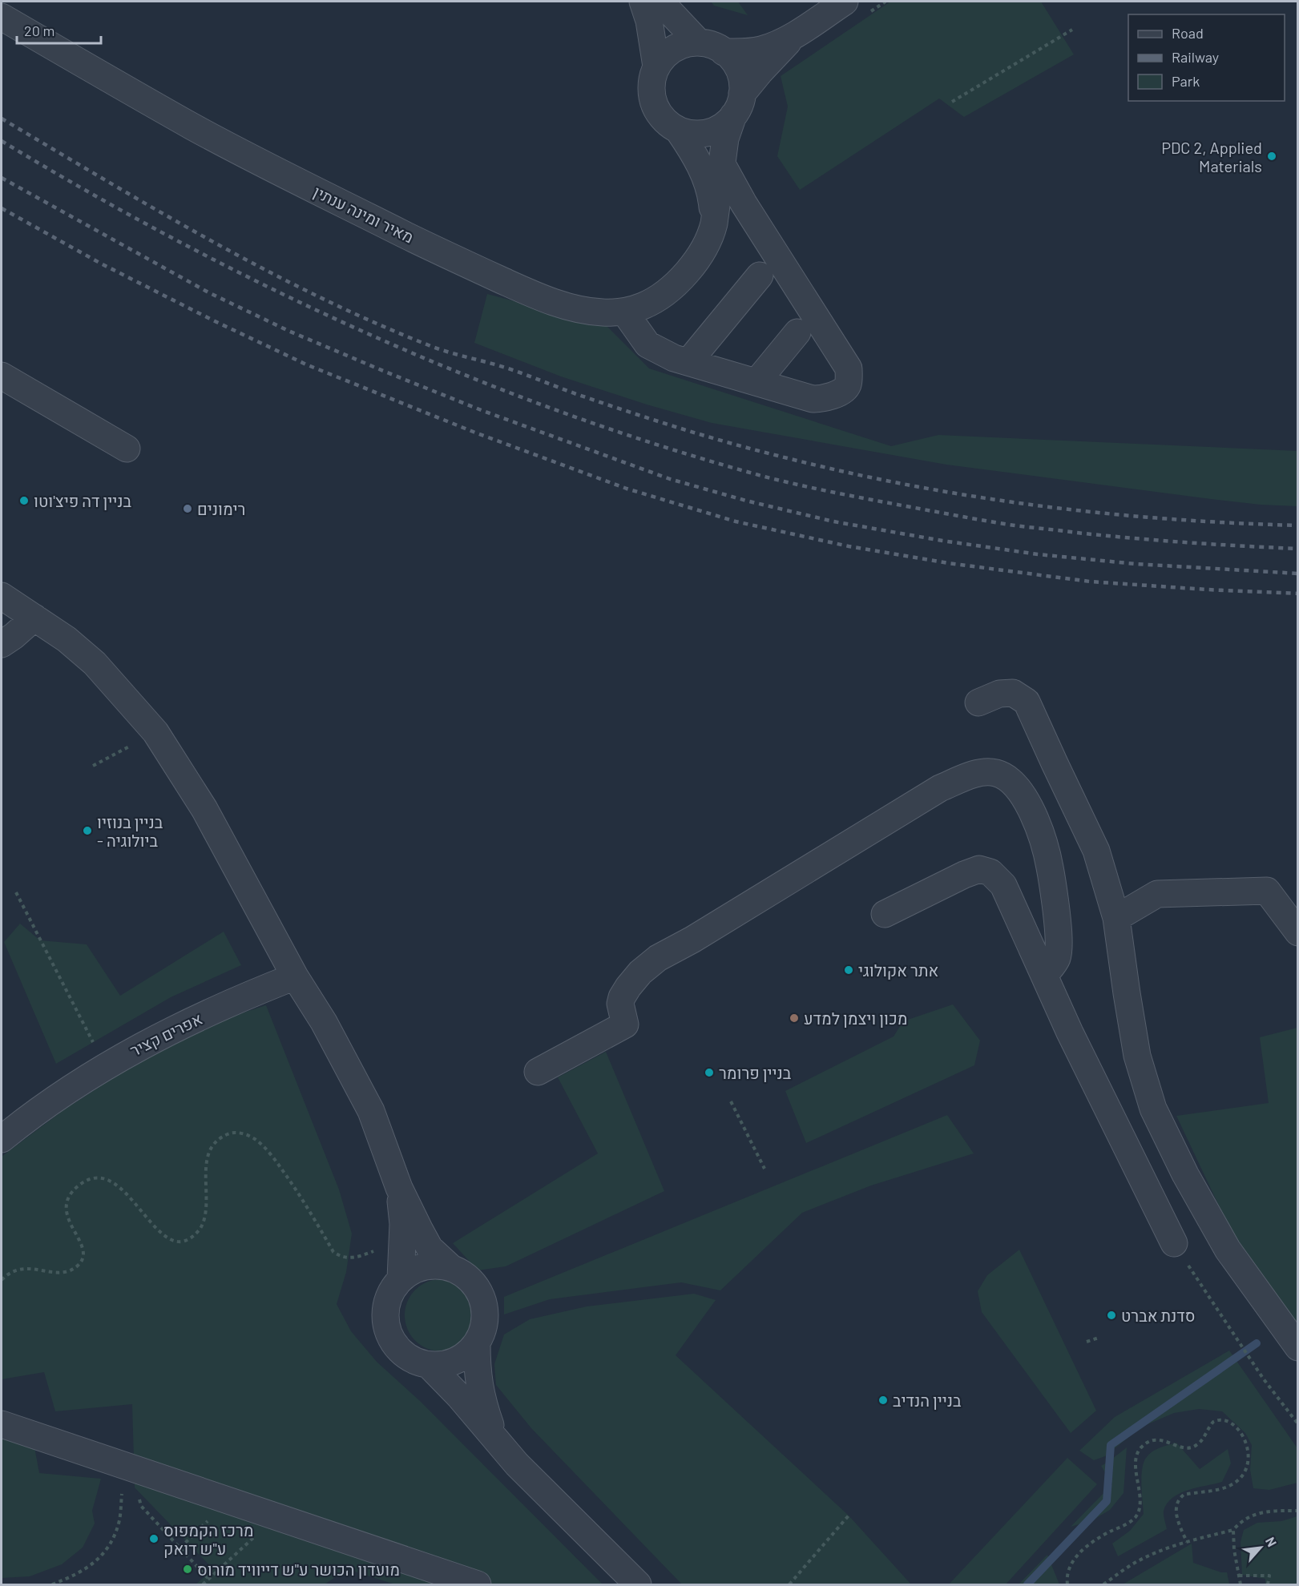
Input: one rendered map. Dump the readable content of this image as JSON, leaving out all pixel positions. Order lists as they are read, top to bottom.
{
  "streets": {
    "street": ["מאיר ומינה ענתין", "אפרים קציר"]
  },
  "places": [
    "PDC 2, Applied Materials",
    "בניין דה פיצ'וטו",
    "רימונים",
    "בניין בנוזיו - ביולוגיה",
    "אתר אקולוגי",
    "מכון ויצמן למדע",
    "בניין פרומר",
    "סדנת אברט",
    "בניין הנדיב",
    "מרכז הקמפוס ע\"ש דואק",
    "מועדון הכושר ע\"ש דייוויד מורוס"
  ],
  "legend": ["Road", "Railway", "Park"],
  "scale_bar": "20 m",
  "north": "top right"
}
